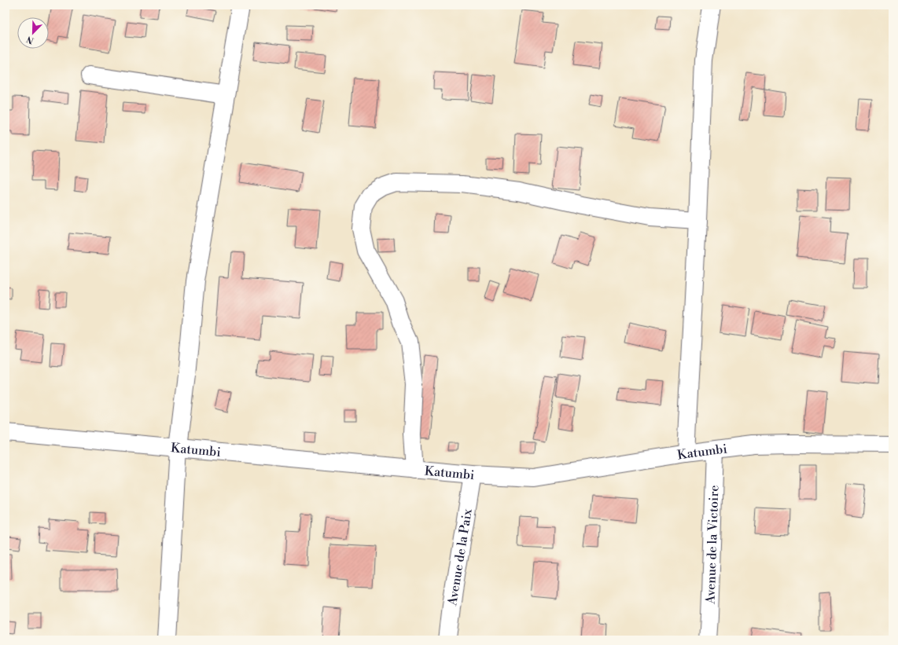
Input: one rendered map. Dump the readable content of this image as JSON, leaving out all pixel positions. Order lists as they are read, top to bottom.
{
  "streets": {
    "street": ["Katumbi", "Avenue de la Victoire", "Avenue de la Paix"]
  },
  "crossings": [
    ["Katumbi", "Avenue de la Victoire"],
    ["Katumbi", "Avenue de la Paix"]
  ],
  "north": "bottom left"
}
